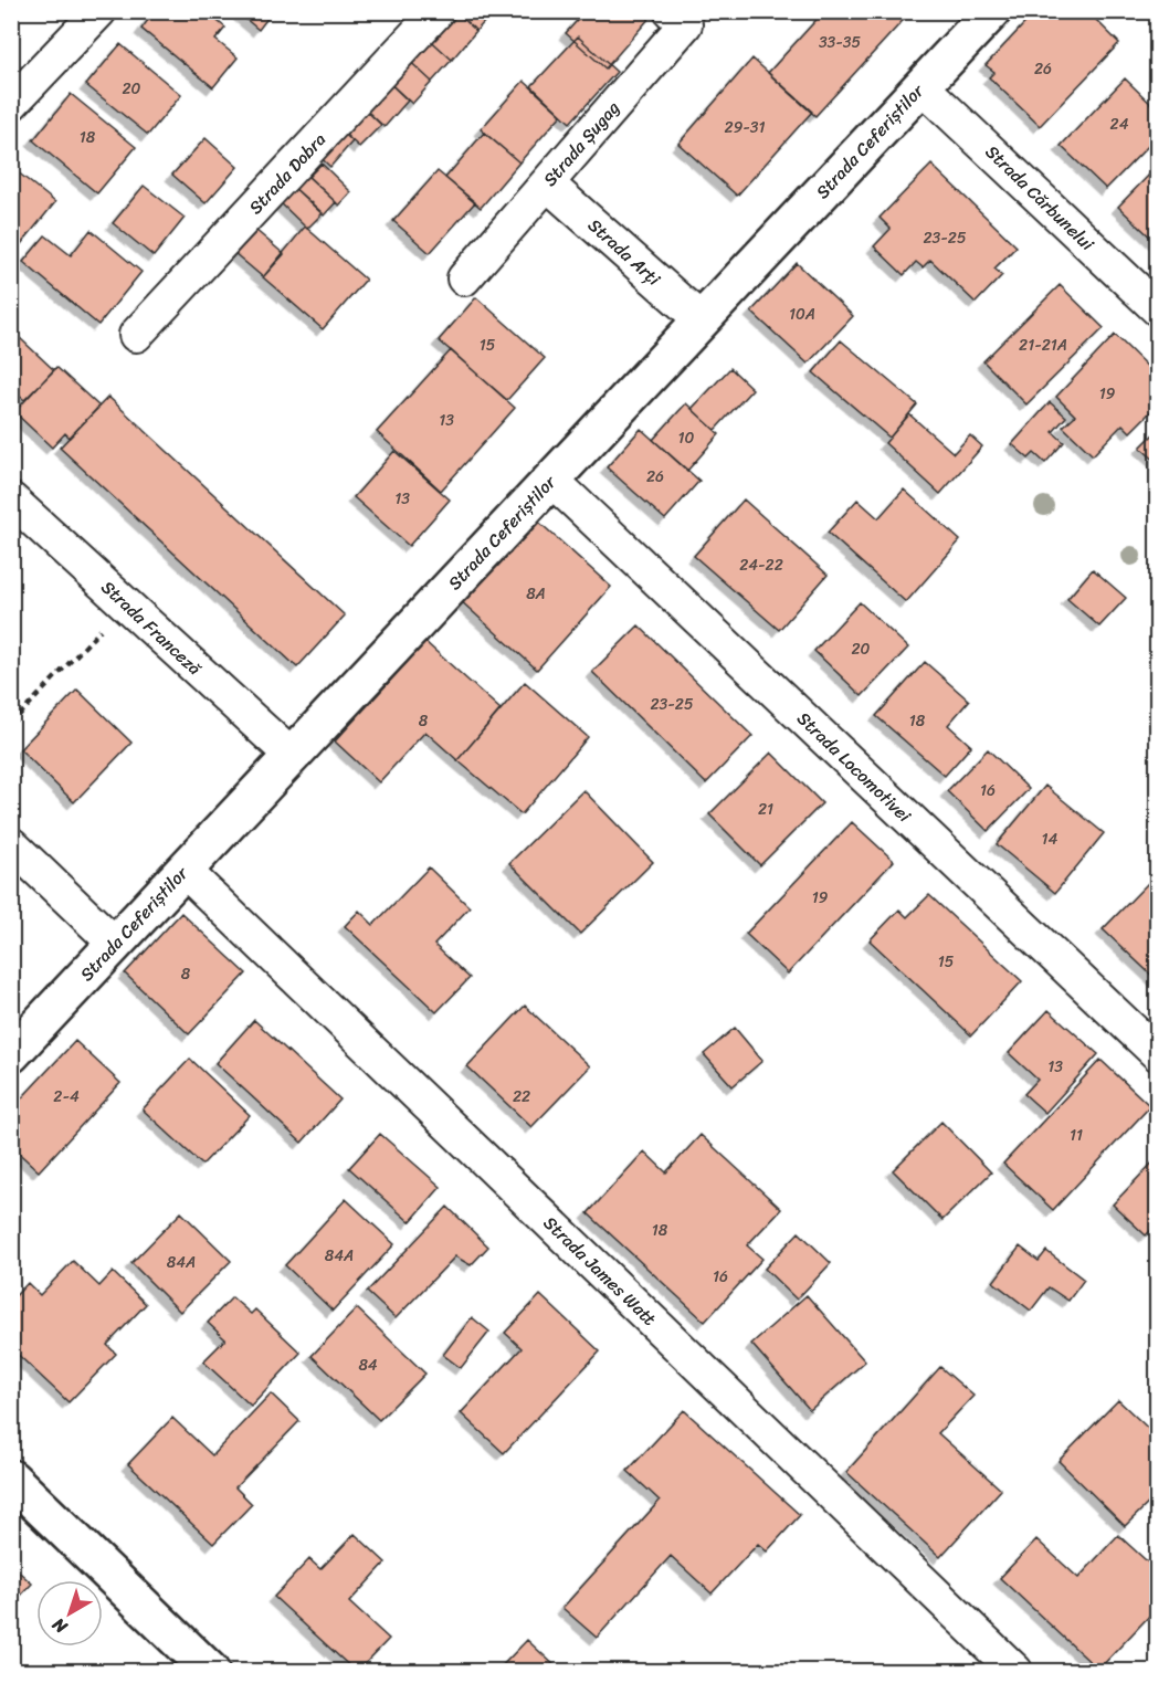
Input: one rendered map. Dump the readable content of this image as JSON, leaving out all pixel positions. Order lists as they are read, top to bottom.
{
  "streets": {
    "street": [
      "Strada Ceferiștilor",
      "Strada Șugag",
      "Strada Dobra",
      "Strada Cărbunelui",
      "Strada Arți",
      "Strada Franceză",
      "Strada Locomotivei",
      "Strada James Watt"
    ]
  },
  "crossings": [
    ["Strada Ceferiștilor", "Strada Cărbunelui"],
    ["Strada Ceferiștilor", "Strada Arți"],
    ["Strada Ceferiștilor", "Strada Franceză"],
    ["Strada Ceferiștilor", "Strada Locomotivei"],
    ["Strada Ceferiștilor", "Strada James Watt"],
    ["Strada Șugag", "Strada Arți"]
  ],
  "house_numbers": [
    "33-35",
    "26",
    "20",
    "24",
    "29-31",
    "18",
    "23-25",
    "10A",
    "15",
    "21-21A",
    "19",
    "13",
    "10",
    "26",
    "13",
    "24-22",
    "8A",
    "20",
    "23-25",
    "8",
    "18",
    "16",
    "21",
    "14",
    "19",
    "15",
    "8",
    "13",
    "2-4",
    "22",
    "11",
    "18",
    "84A",
    "84A",
    "16",
    "84"
  ],
  "north": "bottom left"
}
